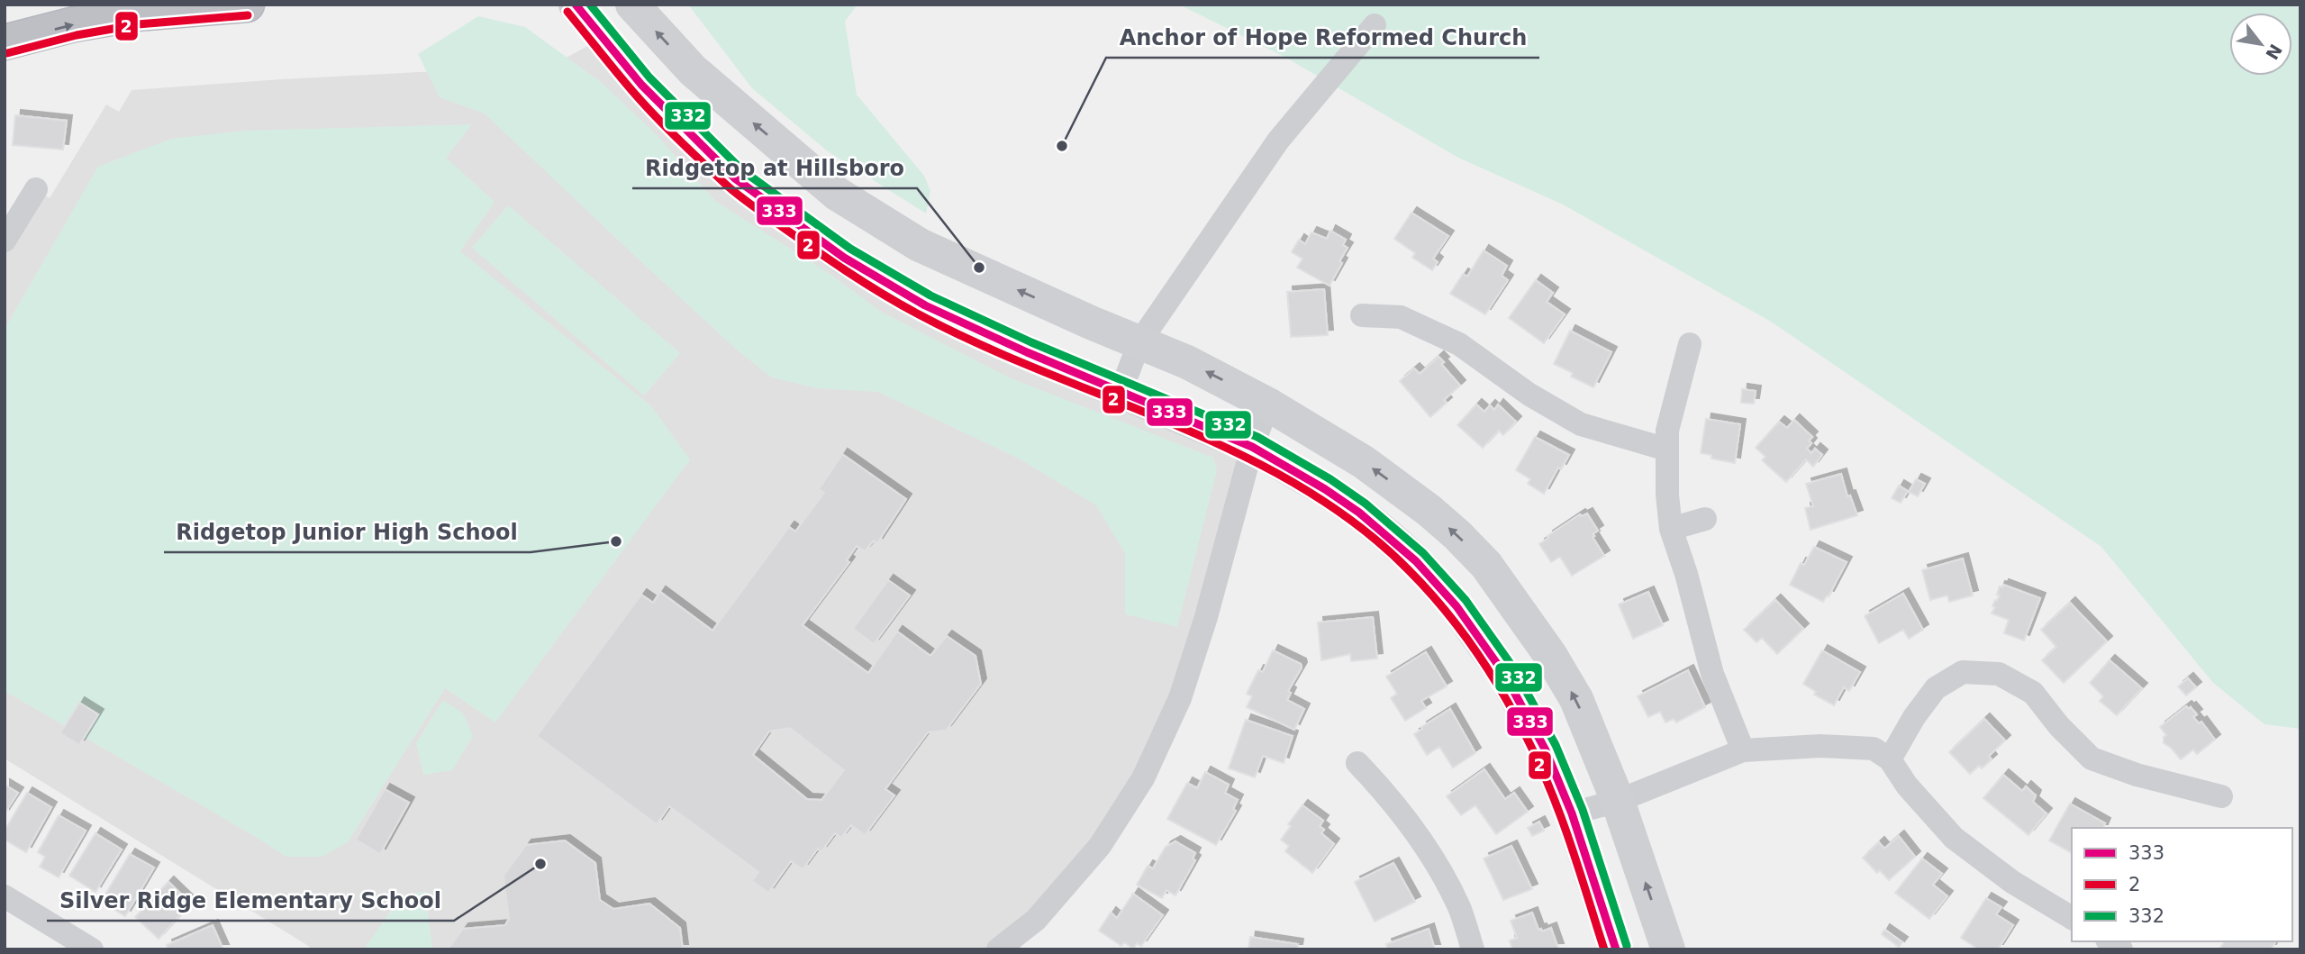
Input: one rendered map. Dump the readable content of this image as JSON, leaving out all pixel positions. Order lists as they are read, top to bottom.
{
  "places": [
    "Anchor of Hope Reformed Church",
    "Ridgetop at Hillsboro",
    "Ridgetop Junior High School",
    "Silver Ridge Elementary School"
  ],
  "lines": ["transit line 333", "transit line 332", "transit line 2"],
  "legend": ["333", "2", "332"],
  "north": "bottom right"
}
